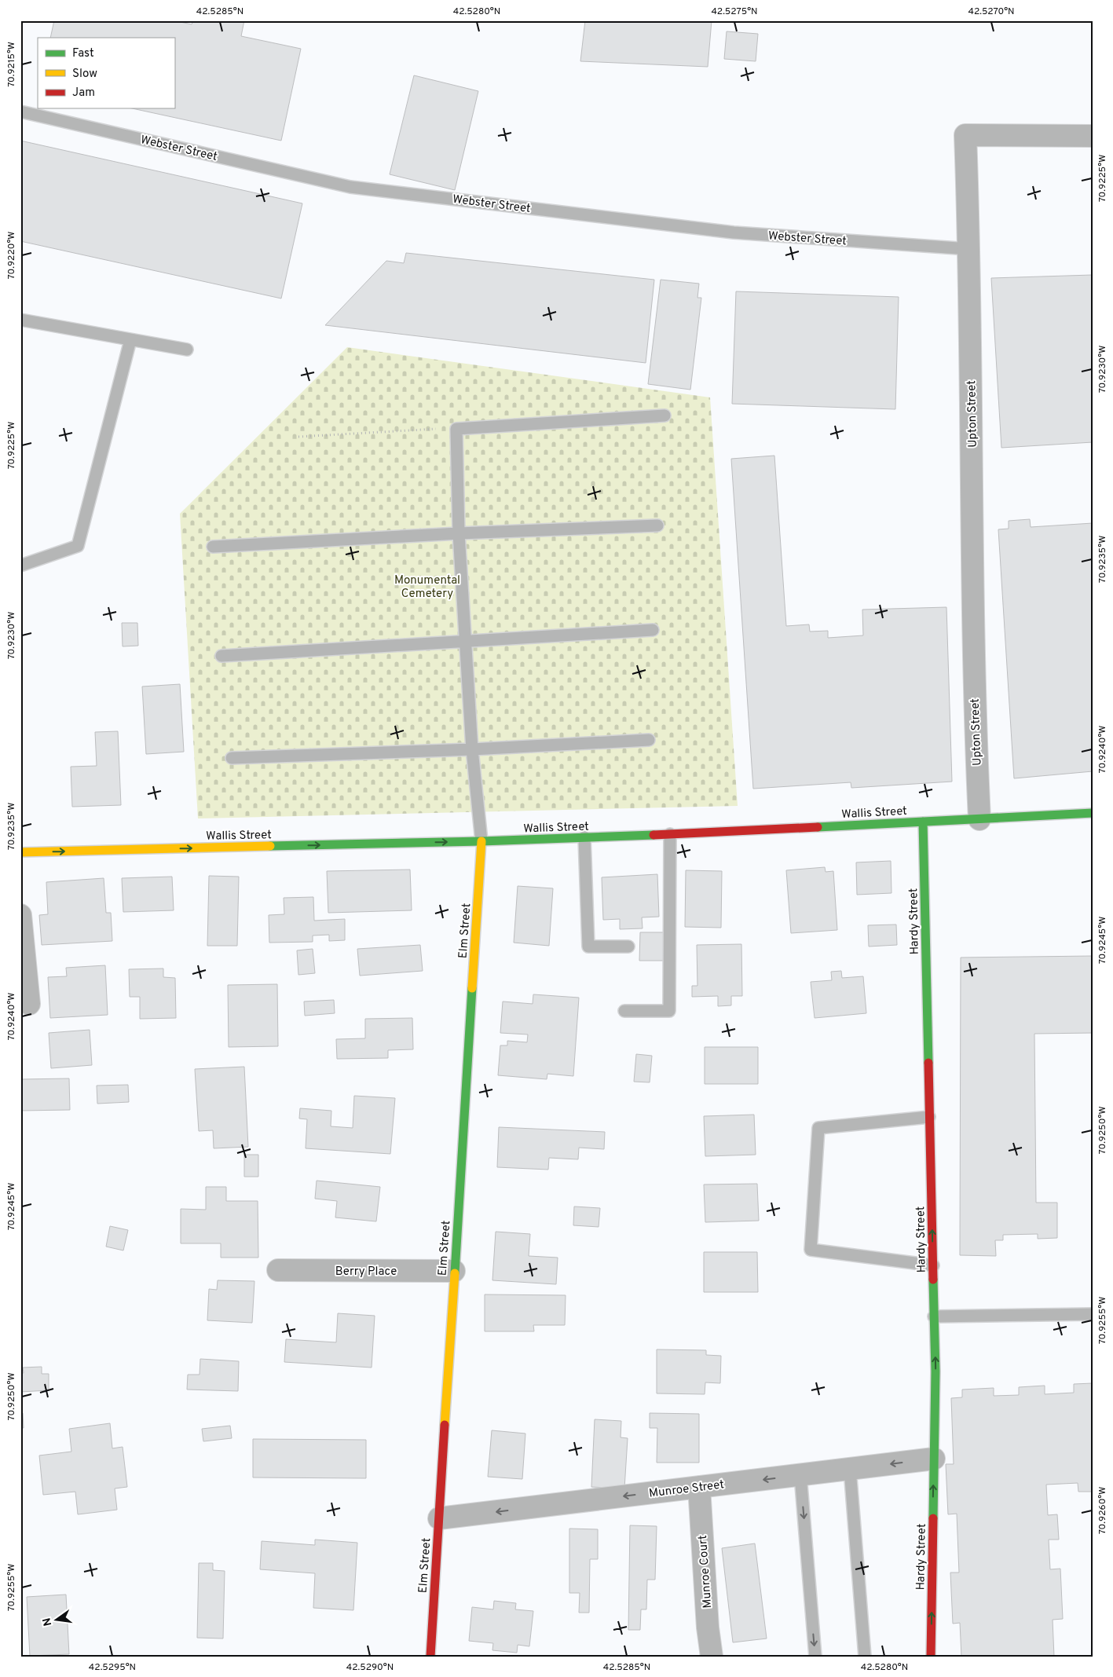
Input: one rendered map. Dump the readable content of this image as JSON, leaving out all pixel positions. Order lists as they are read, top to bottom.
{
  "streets": {
    "street": [
      "Upton Street",
      "Wallis Street",
      "Hardy Street",
      "Elm Street",
      "Berry Place",
      "Munroe Street",
      "Munroe Court"
    ],
    "lane": ["Webster Street"]
  },
  "crossings": [
    ["Webster Street", "Upton Street"],
    ["Upton Street", "Wallis Street"],
    ["Wallis Street", "Hardy Street"],
    ["Wallis Street", "Elm Street"],
    ["Hardy Street", "Munroe Street"],
    ["Elm Street", "Berry Place"],
    ["Elm Street", "Munroe Street"],
    ["Munroe Street", "Munroe Court"]
  ],
  "one_way": ["Wallis Street", "Hardy Street", "Munroe Street"],
  "parks": ["Monumental Cemetery"],
  "legend": ["Fast", "Slow", "Jam"],
  "north": "left",
  "coordinates": [
    "42.5285°N",
    "42.5280°N",
    "42.5275°N",
    "42.5270°N",
    "70.9215°W",
    "70.9225°W",
    "70.9220°W",
    "70.9230°W",
    "70.9235°W",
    "70.9240°W",
    "70.9245°W",
    "70.9250°W",
    "70.9255°W",
    "70.9260°W",
    "42.5295°N",
    "42.5290°N"
  ]
}
